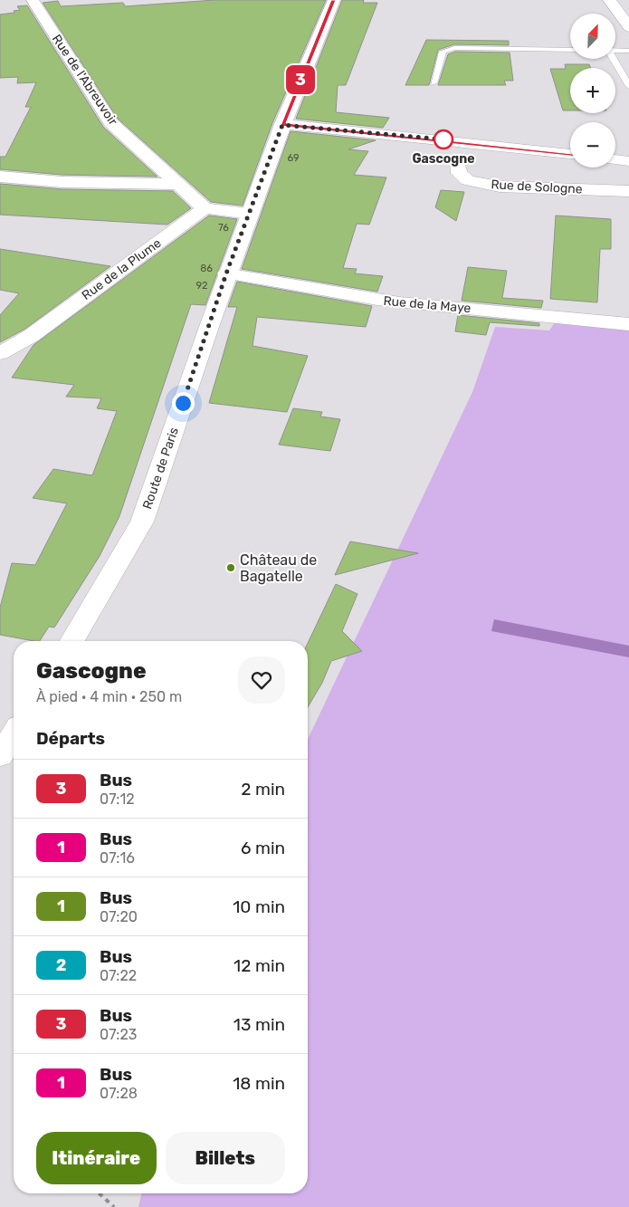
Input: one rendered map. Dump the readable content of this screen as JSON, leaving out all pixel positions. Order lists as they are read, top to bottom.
{
  "streets": {
    "street": [
      "Rue de l'Abreuvoir",
      "Rue de Sologne",
      "Rue de la Plume",
      "Rue de la Maye",
      "Route de Paris"
    ]
  },
  "crossings": [
    ["Rue de l'Abreuvoir", "Rue de la Plume"],
    ["Rue de la Maye", "Route de Paris"]
  ],
  "places": ["Gascogne", "Château de Bagatelle"],
  "lines": ["bus line 3"],
  "house_numbers": [
    "69",
    "76",
    "86",
    "92"
  ],
  "north": "top right",
  "page": {
    "on_map": "3",
    "map_buttons": ["+", "−"],
    "heading": [
      ["Gascogne", "À pied · 4 min · 250 m"],
      "Départs"
    ],
    "list": [
      {
        "mark": "3",
        "name": "Bus",
        "note": "07:12",
        "value": "2 min"
      },
      {
        "mark": "1",
        "name": "Bus",
        "note": "07:16",
        "value": "6 min"
      },
      {
        "mark": "1",
        "name": "Bus",
        "note": "07:20",
        "value": "10 min"
      },
      {
        "mark": "2",
        "name": "Bus",
        "note": "07:22",
        "value": "12 min"
      },
      {
        "mark": "3",
        "name": "Bus",
        "note": "07:23",
        "value": "13 min"
      },
      {
        "mark": "1",
        "name": "Bus",
        "note": "07:28",
        "value": "18 min"
      }
    ],
    "buttons": ["Itinéraire", "Billets"]
  }
}
